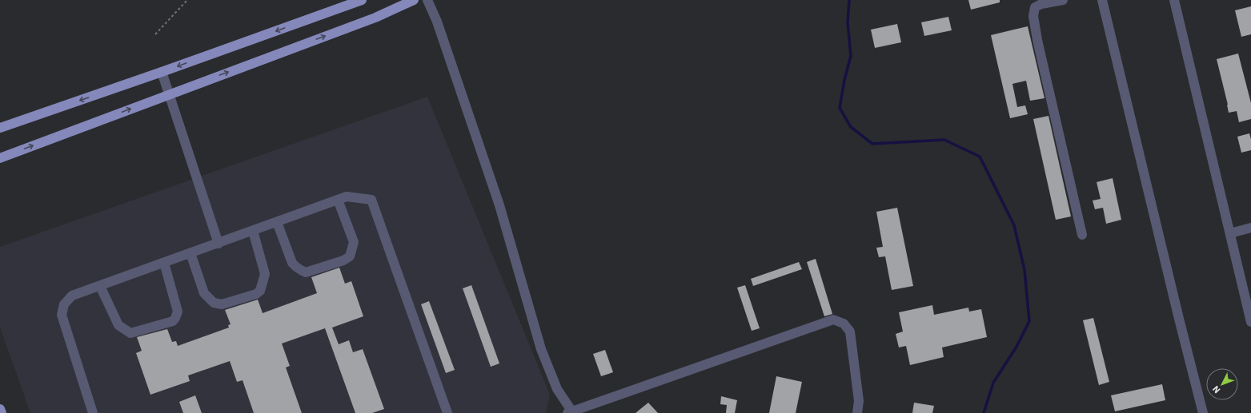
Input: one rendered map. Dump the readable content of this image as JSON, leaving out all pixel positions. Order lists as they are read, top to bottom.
{
  "north": "bottom left"
}
